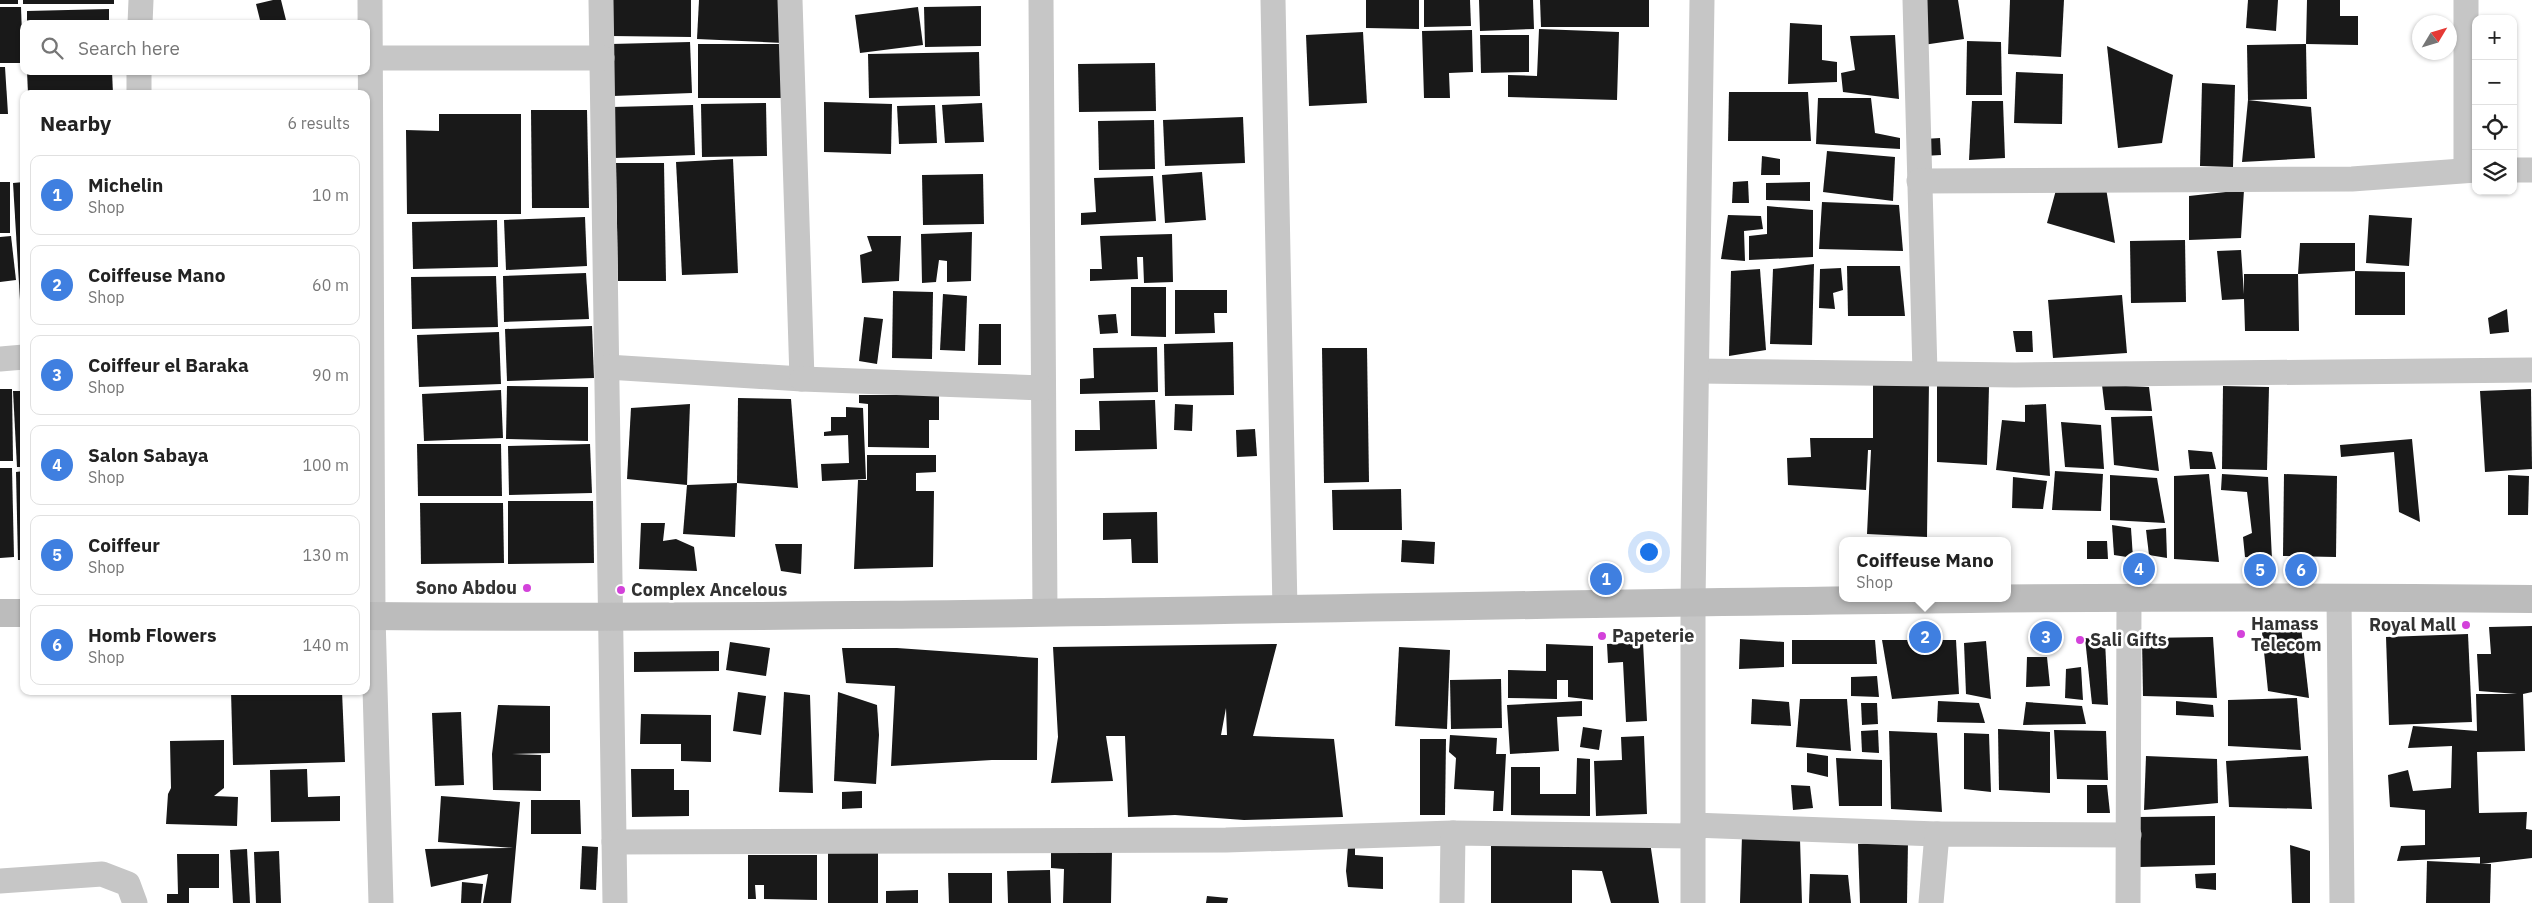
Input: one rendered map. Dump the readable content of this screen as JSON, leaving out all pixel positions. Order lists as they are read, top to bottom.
{
  "places": [
    "Sono Abdou",
    "Complex Ancelous",
    "Royal Mall",
    "Hamass Telecom",
    "Papeterie",
    "Sali Gifts"
  ],
  "north": "top right",
  "page": {
    "map_buttons": ["+", "−"],
    "search": "Search here",
    "heading": ["Nearby", "6 results"],
    "list": [
      {
        "mark": "1",
        "name": "Michelin",
        "note": "Shop",
        "value": "10 m"
      },
      {
        "mark": "2",
        "name": "Coiffeuse Mano",
        "note": "Shop",
        "value": "60 m"
      },
      {
        "mark": "3",
        "name": "Coiffeur el Baraka",
        "note": "Shop",
        "value": "90 m"
      },
      {
        "mark": "4",
        "name": "Salon Sabaya",
        "note": "Shop",
        "value": "100 m"
      },
      {
        "mark": "5",
        "name": "Coiffeur",
        "note": "Shop",
        "value": "130 m"
      },
      {
        "mark": "6",
        "name": "Homb Flowers",
        "note": "Shop",
        "value": "140 m"
      }
    ],
    "popup": ["Coiffeuse Mano", "Shop"],
    "pins": [
      "4",
      "5",
      "6",
      "1",
      "2",
      "3"
    ]
  }
}
